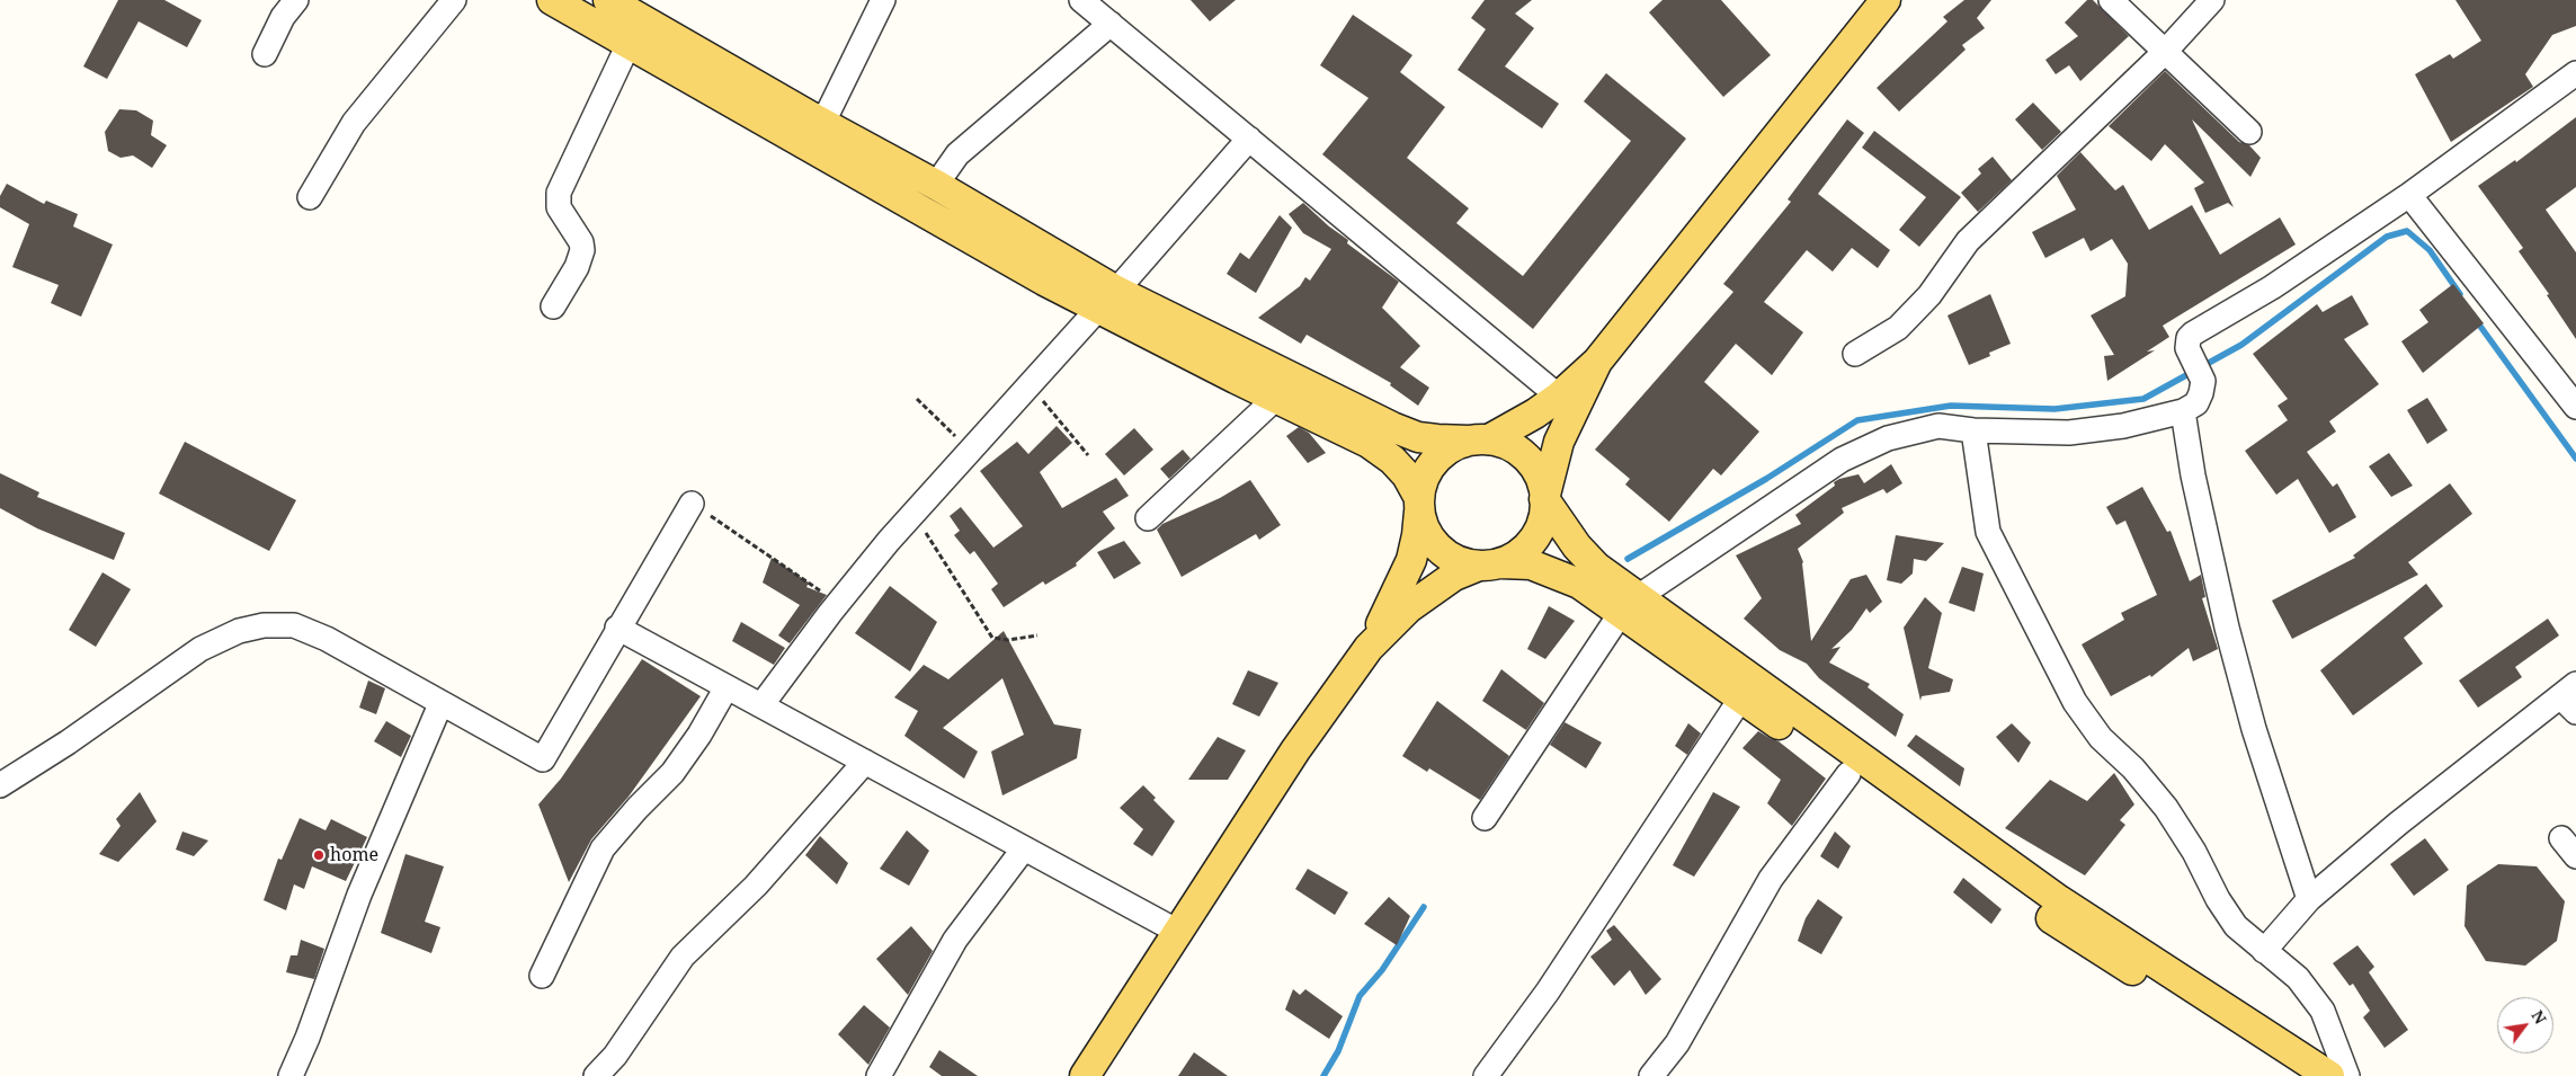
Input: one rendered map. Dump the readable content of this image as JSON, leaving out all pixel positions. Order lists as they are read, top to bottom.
{
  "places": ["home"],
  "north": "top right"
}
